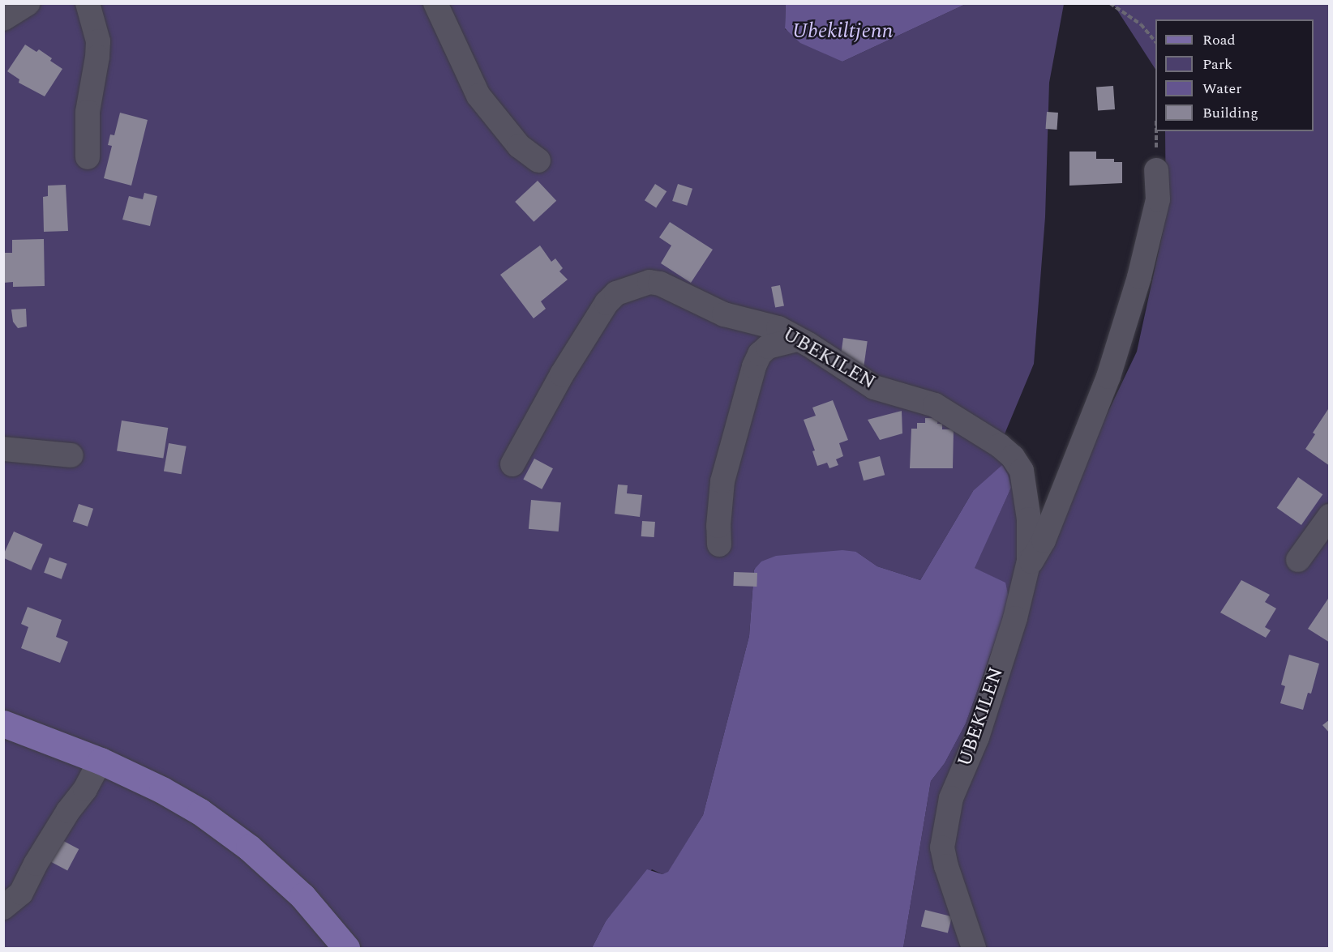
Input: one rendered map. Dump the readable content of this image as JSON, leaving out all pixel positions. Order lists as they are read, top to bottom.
{
  "streets": {
    "street": ["UBEKILEN"]
  },
  "water": ["Ubekiltjenn"],
  "legend": [
    "Road",
    "Park",
    "Water",
    "Building"
  ]
}
